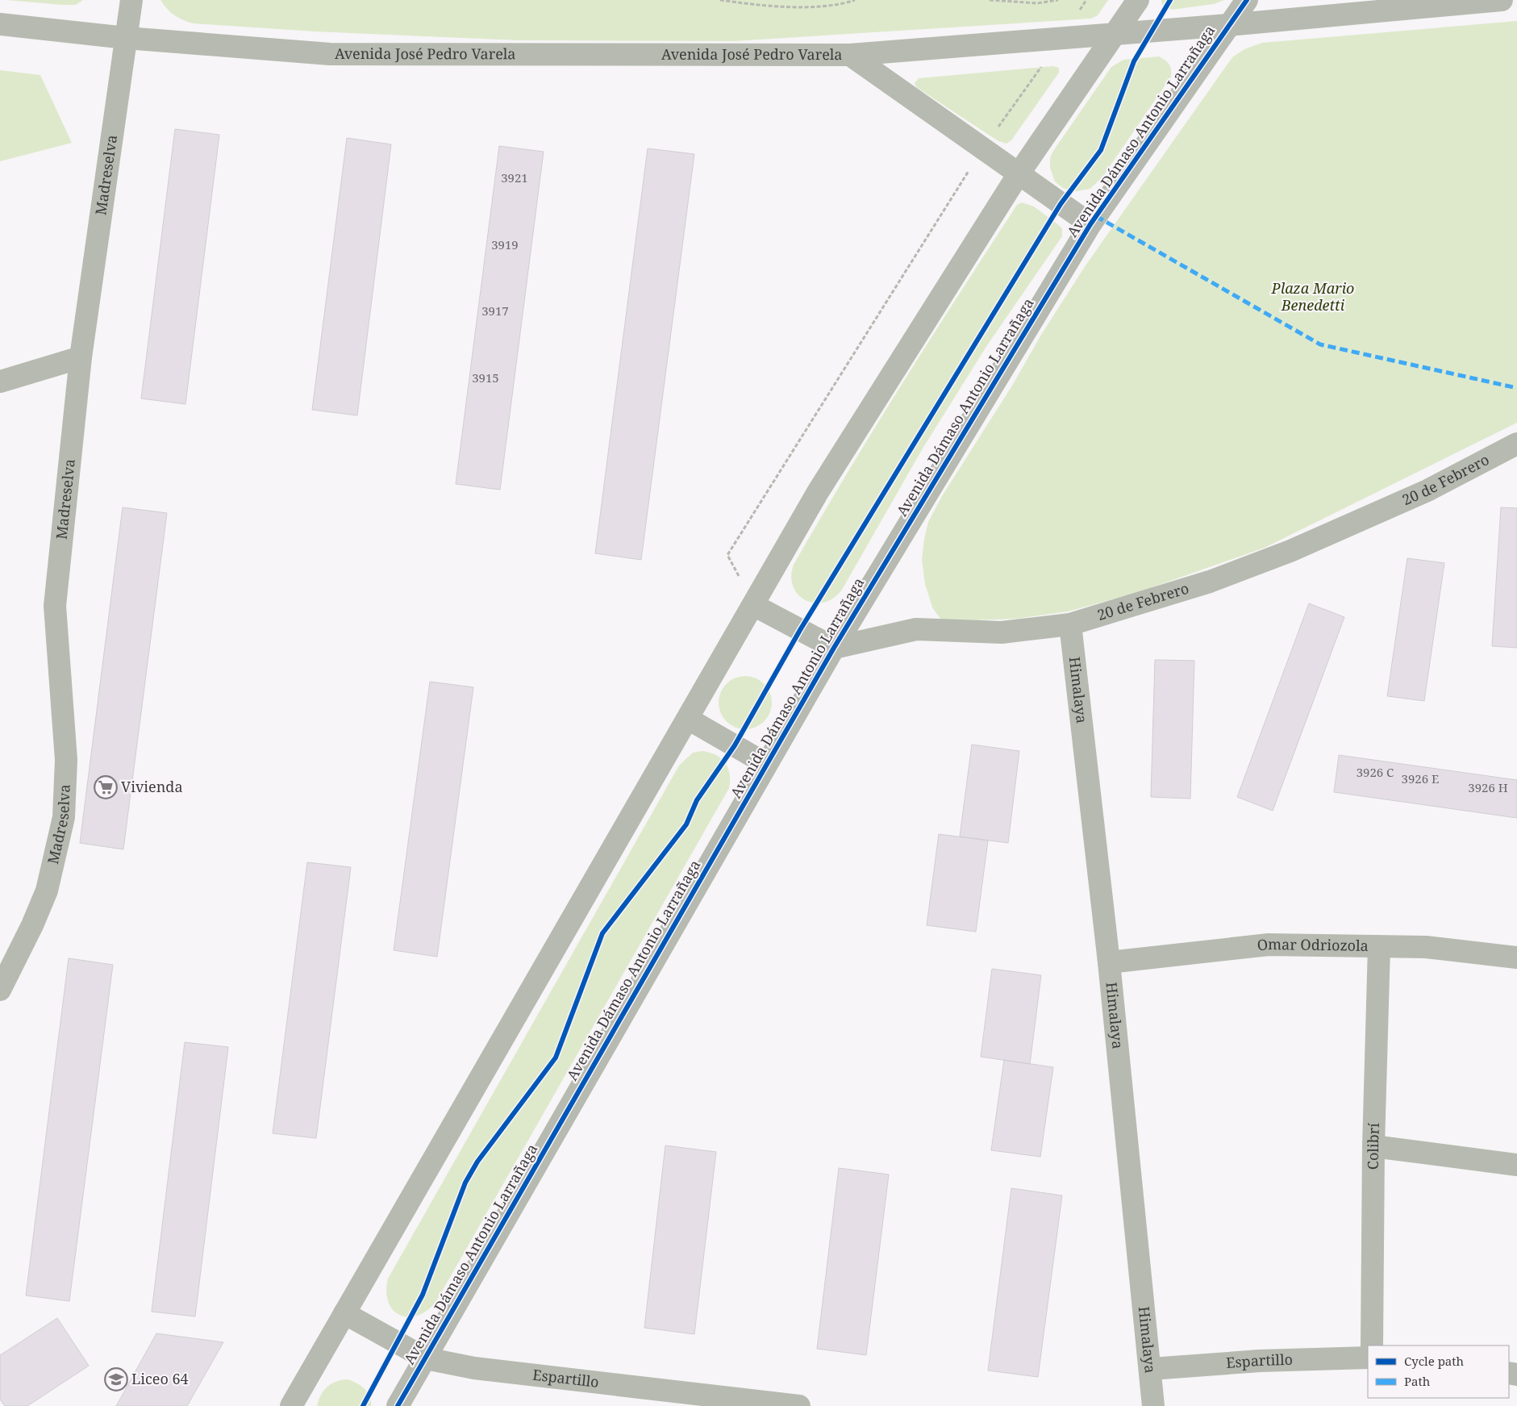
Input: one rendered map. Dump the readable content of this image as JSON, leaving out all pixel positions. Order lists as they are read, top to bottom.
{
  "streets": {
    "street": [
      "Avenida José Pedro Varela",
      "Avenida Dámaso Antonio Larrañaga",
      "Madreselva",
      "20 de Febrero",
      "Himalaya",
      "Omar Odriozola",
      "Colibrí",
      "Espartillo"
    ]
  },
  "crossings": [
    ["Avenida José Pedro Varela", "Avenida Dámaso Antonio Larrañaga"],
    ["Avenida José Pedro Varela", "Madreselva"],
    ["Avenida Dámaso Antonio Larrañaga", "20 de Febrero"],
    ["Avenida Dámaso Antonio Larrañaga", "Espartillo"],
    ["20 de Febrero", "Himalaya"],
    ["Himalaya", "Omar Odriozola"],
    ["Himalaya", "Espartillo"],
    ["Omar Odriozola", "Colibrí"]
  ],
  "parks": ["Plaza Mario Benedetti"],
  "places": {
    "supermarket": ["Vivienda"],
    "school or university": ["Liceo 64"]
  },
  "house_numbers": [
    "3921",
    "3919",
    "3917",
    "3915",
    "3926 C",
    "3926 E",
    "3926 H"
  ],
  "legend": ["Cycle path", "Path"]
}
